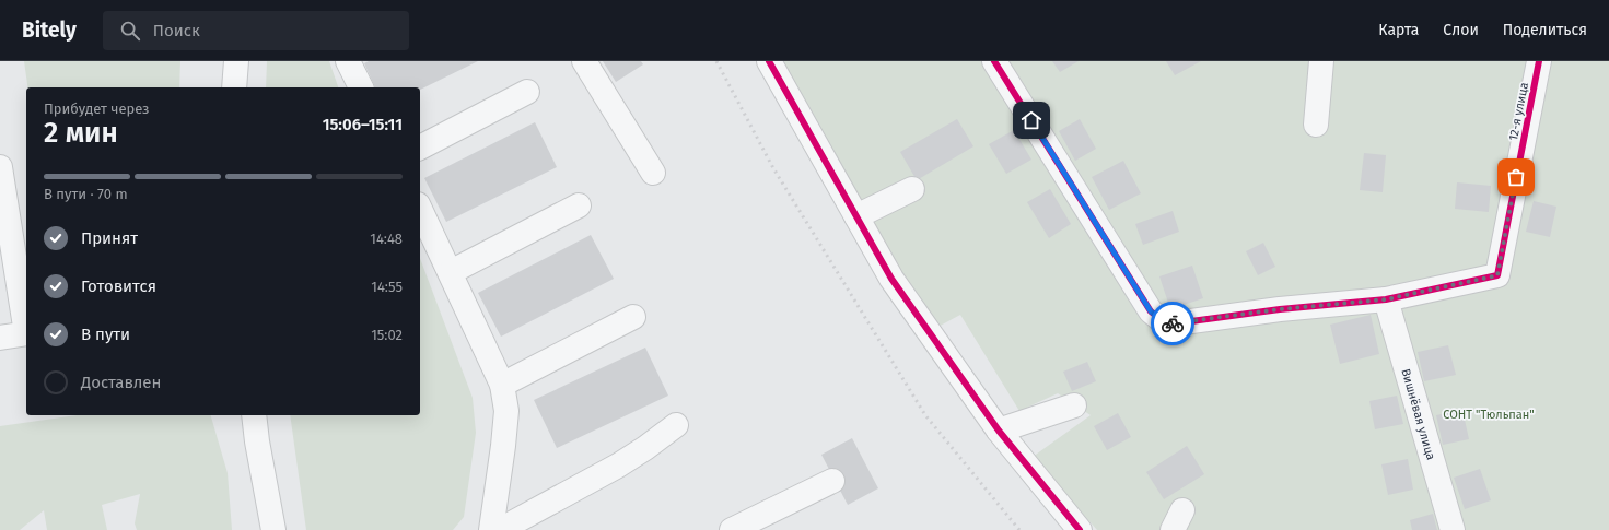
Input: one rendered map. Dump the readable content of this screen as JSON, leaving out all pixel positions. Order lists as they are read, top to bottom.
{
  "streets": {
    "street": ["12-я улица", "Вишнёвая улица"]
  },
  "crossings": [
    ["12-я улица", "Вишнёвая улица"]
  ],
  "parks": ["СОНТ \"Тюльпан\""],
  "page": {
    "header": "Bitely",
    "search": "Поиск",
    "nav": ["Карта", "Слои", "Поделиться"],
    "heading": ["2 мин", "Прибудет через", "15:06–15:11"],
    "bar": "В пути · 70 m",
    "list": [
      ["Принят", "14:48"],
      ["Готовится", "14:55"],
      ["В пути", "15:02"],
      "Доставлен"
    ]
  }
}
